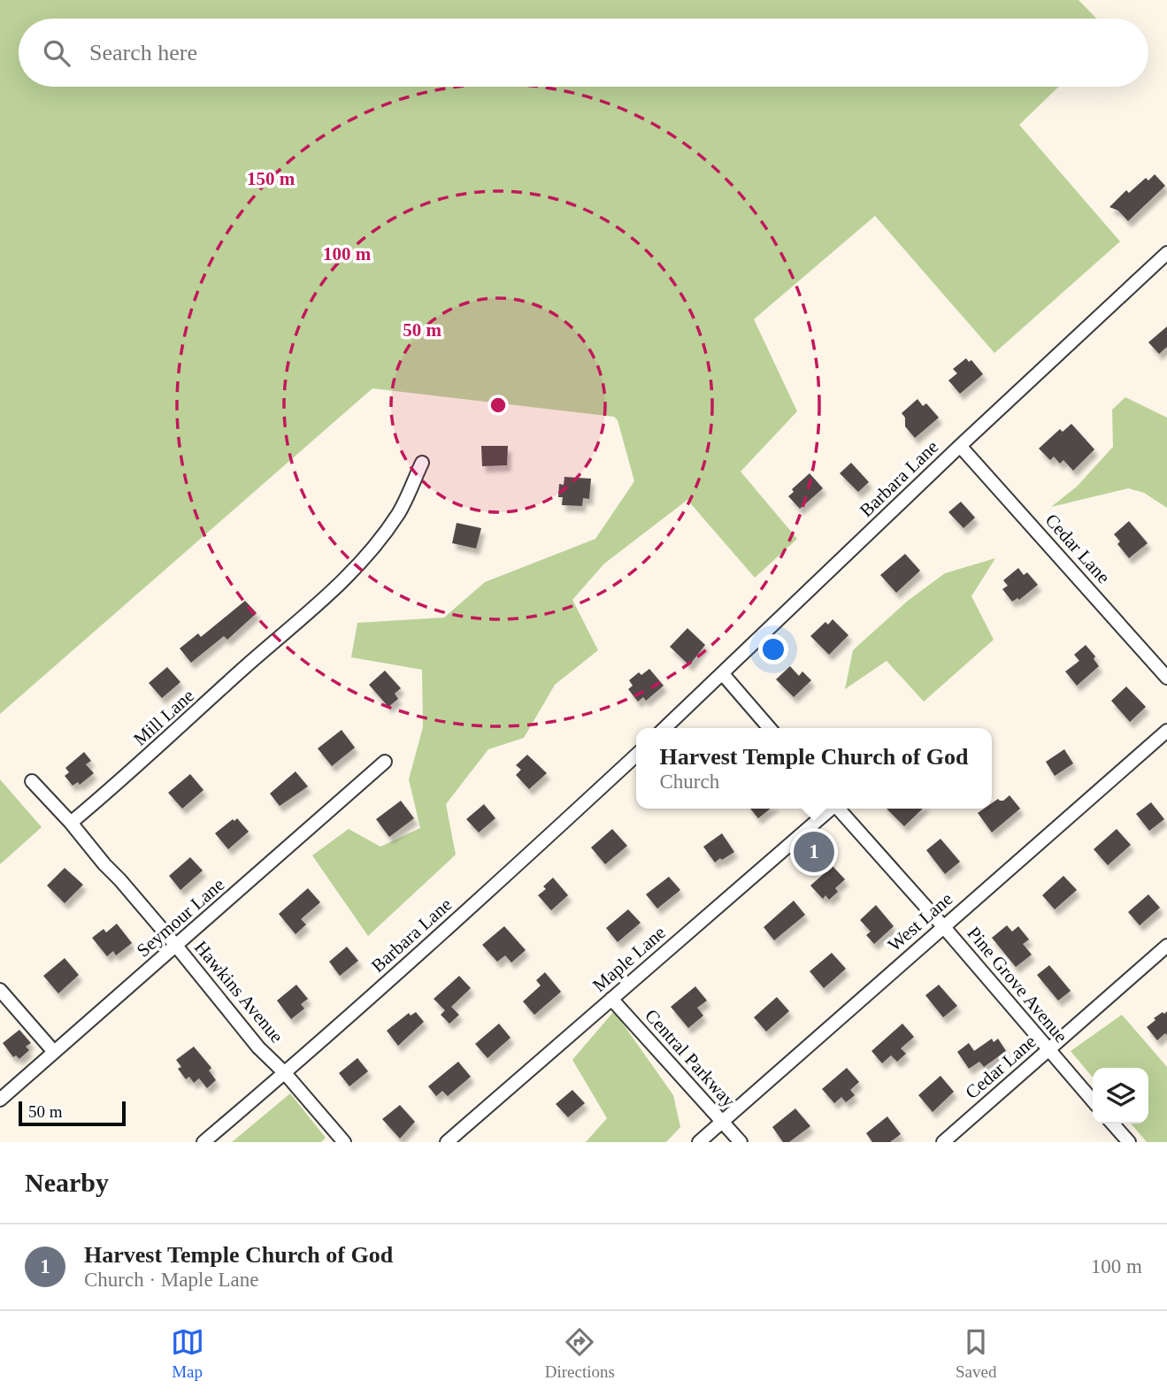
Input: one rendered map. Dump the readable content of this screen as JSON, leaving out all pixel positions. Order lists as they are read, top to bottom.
{
  "streets": {
    "street": [
      "Barbara Lane",
      "Cedar Lane",
      "Mill Lane",
      "Seymour Lane",
      "West Lane",
      "Maple Lane",
      "Pine Grove Avenue",
      "Hawkins Avenue",
      "Central Parkway"
    ]
  },
  "crossings": [
    ["Barbara Lane", "Cedar Lane"],
    ["Barbara Lane", "Hawkins Avenue"],
    ["Cedar Lane", "Pine Grove Avenue"],
    ["Mill Lane", "Hawkins Avenue"],
    ["Seymour Lane", "Hawkins Avenue"],
    ["West Lane", "Pine Grove Avenue"],
    ["West Lane", "Central Parkway"],
    ["Maple Lane", "Central Parkway"]
  ],
  "scale_bar": "50 m",
  "page": {
    "search": "Search here",
    "popup": ["Harvest Temple Church of God", "Church"],
    "pins": "1",
    "scale": "50 m",
    "heading": "Nearby",
    "list": [
      {
        "mark": "1",
        "name": "Harvest Temple Church of God",
        "note": "Church · Maple Lane",
        "value": "100 m"
      }
    ],
    "nav": ["Map", "Directions", "Saved"]
  },
  "rings": ["150 m", "100 m", "50 m"]
}
